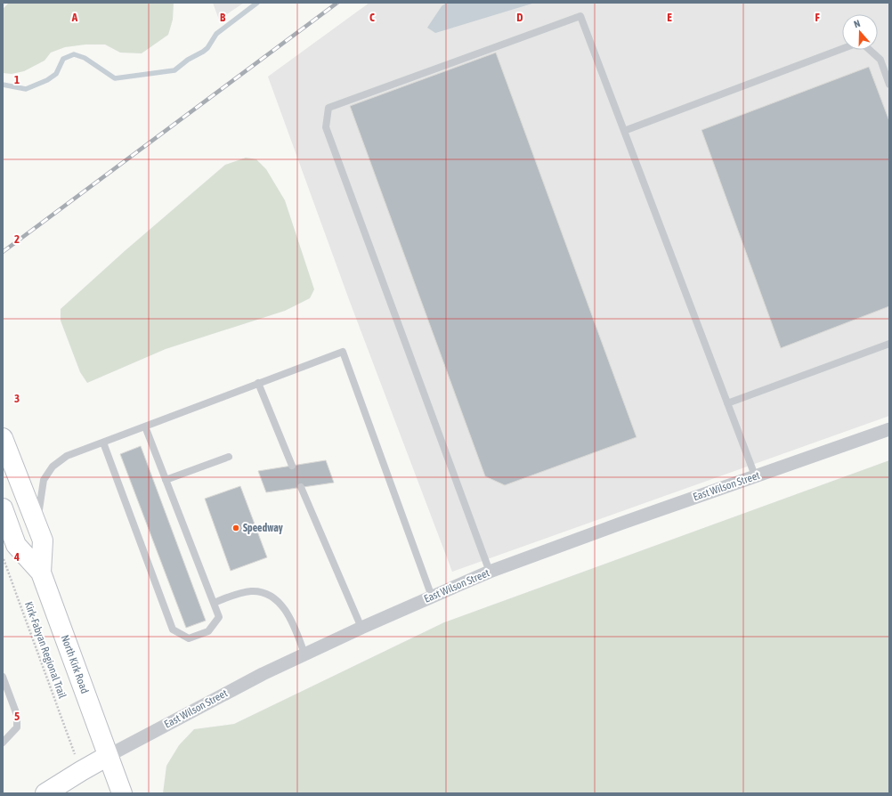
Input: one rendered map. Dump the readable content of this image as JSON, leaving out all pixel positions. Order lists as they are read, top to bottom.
{
  "streets": {
    "street": ["East Wilson Street", "North Kirk Road"],
    "path": ["Kirk-Fabyan Regional Trail"]
  },
  "crossings": [
    ["East Wilson Street", "North Kirk Road"]
  ],
  "places": ["Speedway"],
  "north": "top",
  "grid": {
    "columns": [
      "A",
      "B",
      "C",
      "D",
      "E",
      "F"
    ],
    "rows": [
      "1",
      "2",
      "3",
      "4",
      "5"
    ]
  }
}
